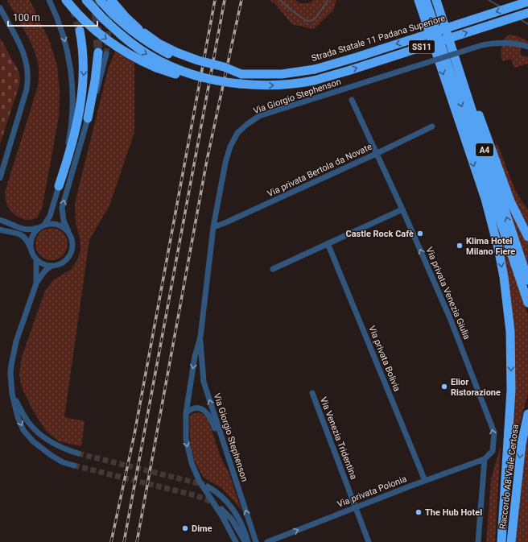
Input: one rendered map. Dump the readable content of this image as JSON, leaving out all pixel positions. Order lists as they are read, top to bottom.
{
  "streets": {
    "highway": [
      "Strada Statale 11 Padana Superiore",
      "SS11",
      "A4",
      "Raccordo A8-Viale Certosa"
    ],
    "street": [
      "Via Giorgio Stephenson",
      "Via privata Bertola da Novate",
      "Via privata Venezia Giulia",
      "Via privata Bolivia",
      "Via Venezia Tridentina",
      "Via privata Polonia"
    ]
  },
  "crossings": [
    ["Via Giorgio Stephenson", "Via privata Bertola da Novate"],
    ["Via privata Bertola da Novate", "Via privata Venezia Giulia"],
    ["Via privata Venezia Giulia", "Via privata Polonia"],
    ["Via privata Bolivia", "Via privata Polonia"],
    ["Via Venezia Tridentina", "Via privata Polonia"]
  ],
  "one_way": ["Via privata Venezia Giulia", "Via privata Polonia"],
  "places": [
    "Castle Rock Cafè",
    "Klima Hotel Milano Fiere",
    "Elior Ristorazione",
    "The Hub Hotel",
    "Dime"
  ],
  "scale_bar": "100 m"
}
